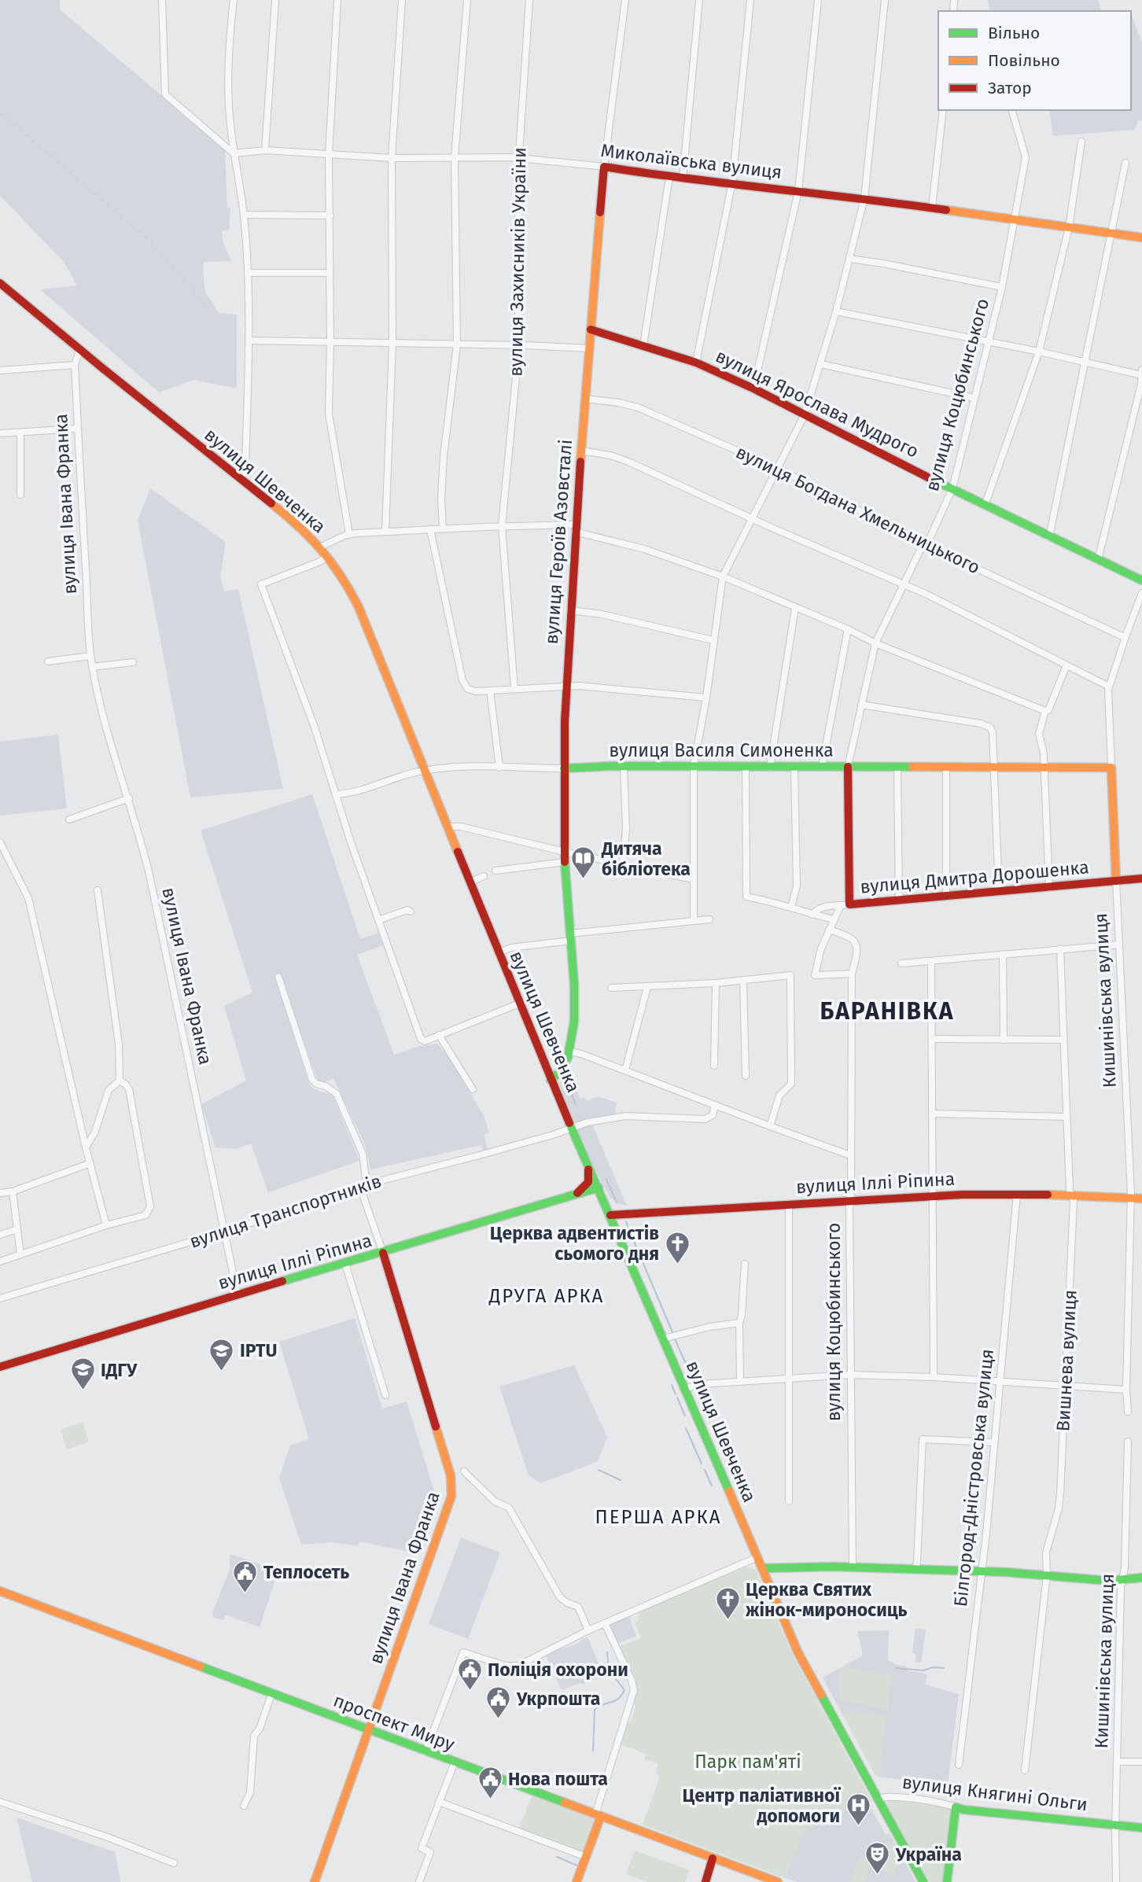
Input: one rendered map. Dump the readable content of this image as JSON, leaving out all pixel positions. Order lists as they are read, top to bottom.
{
  "streets": {
    "street": [
      "Миколаївська вулиця",
      "вулиця Захисників України",
      "вулиця Коцюбинського",
      "вулиця Ярослава Мудрого",
      "вулиця Шевченка",
      "вулиця Івана Франка",
      "вулиця Богдана Хмельницького",
      "вулиця Героїв Азовсталі",
      "вулиця Василя Симоненка",
      "вулиця Дмитра Дорошенка",
      "Кишинівська вулиця",
      "вулиця Іллі Ріпина",
      "вулиця Транспортників",
      "Вишнева вулиця",
      "Білгород-Дністровська вулиця",
      "проспект Миру",
      "вулиця Княгині Ольги"
    ]
  },
  "crossings": [
    ["Миколаївська вулиця", "вулиця Захисників України"],
    ["Миколаївська вулиця", "вулиця Коцюбинського"],
    ["Миколаївська вулиця", "вулиця Героїв Азовсталі"],
    ["вулиця Коцюбинського", "вулиця Ярослава Мудрого"],
    ["вулиця Коцюбинського", "вулиця Богдана Хмельницького"],
    ["вулиця Коцюбинського", "вулиця Василя Симоненка"],
    ["вулиця Коцюбинського", "вулиця Дмитра Дорошенка"],
    ["вулиця Коцюбинського", "вулиця Іллі Ріпина"],
    ["вулиця Ярослава Мудрого", "вулиця Героїв Азовсталі"],
    ["вулиця Шевченка", "вулиця Івана Франка"],
    ["вулиця Шевченка", "вулиця Героїв Азовсталі"],
    ["вулиця Шевченка", "вулиця Василя Симоненка"],
    ["вулиця Шевченка", "вулиця Іллі Ріпина"],
    ["вулиця Шевченка", "вулиця Транспортників"],
    ["вулиця Шевченка", "вулиця Княгині Ольги"],
    ["вулиця Івана Франка", "вулиця Іллі Ріпина"],
    ["вулиця Івана Франка", "вулиця Транспортників"],
    ["вулиця Івана Франка", "проспект Миру"],
    ["вулиця Богдана Хмельницького", "вулиця Героїв Азовсталі"],
    ["вулиця Богдана Хмельницького", "Кишинівська вулиця"],
    ["вулиця Героїв Азовсталі", "вулиця Василя Симоненка"],
    ["вулиця Василя Симоненка", "Кишинівська вулиця"],
    ["вулиця Дмитра Дорошенка", "Кишинівська вулиця"],
    ["Кишинівська вулиця", "вулиця Іллі Ріпина"],
    ["Кишинівська вулиця", "вулиця Княгині Ольги"],
    ["вулиця Іллі Ріпина", "Вишнева вулиця"],
    ["вулиця Іллі Ріпина", "Білгород-Дністровська вулиця"]
  ],
  "districts": ["БАРАНІВКА", "ДРУГА АРКА", "ПЕРША АРКА"],
  "parks": ["Парк пам'яті"],
  "places": {
    "library": ["Дитяча бібліотека"],
    "church": ["Церква адвентистів сьомого дня", "Церква Святих жінок-мироносиць"],
    "school or university": ["IPTU", "ІДГУ"],
    "public building": [
      "Теплосеть",
      "Поліція охорони",
      "Укрпошта",
      "Нова пошта"
    ],
    "hospital": ["Центр паліативної допомоги"],
    "theatre": ["Україна"]
  },
  "legend": ["Вільно", "Повільно", "Затор"]
}
